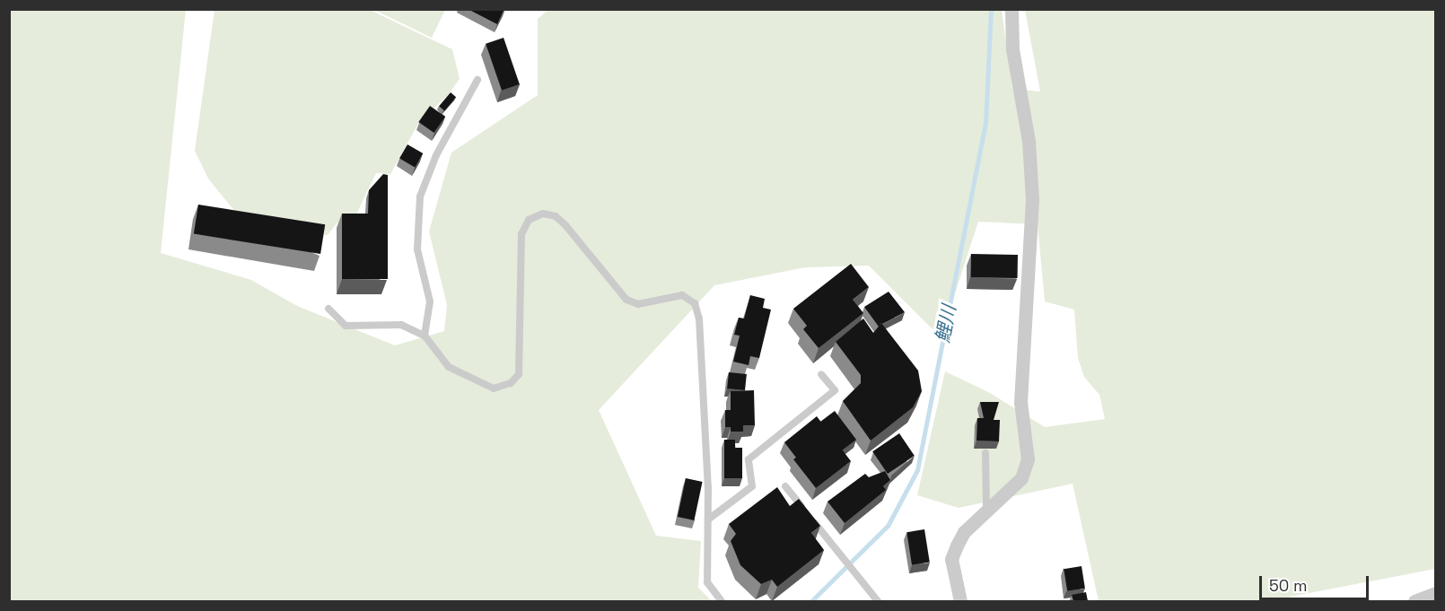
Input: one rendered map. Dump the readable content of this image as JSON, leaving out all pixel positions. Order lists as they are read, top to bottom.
{
  "water": ["鯉川"],
  "scale_bar": "50 m"
}
